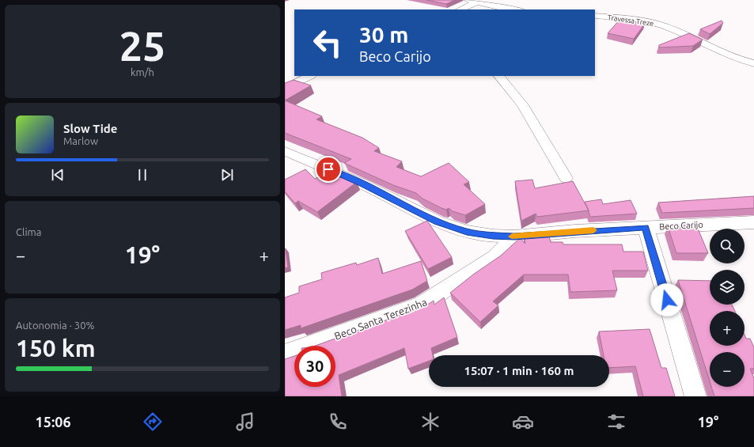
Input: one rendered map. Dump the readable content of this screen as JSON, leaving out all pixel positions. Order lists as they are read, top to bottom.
{
  "streets": {
    "street": ["Travessa Treze", "Beco Carijo", "Beco Santa Terezinha"]
  },
  "crossings": [
    ["Beco Carijo", "Beco Santa Terezinha"]
  ],
  "page": {
    "tile": [
      ["25", "km/h"],
      "Clima",
      ["Autonomia · 30%", "150 km"]
    ],
    "turn": ["30 m", "Beco Carijo"],
    "song": ["Slow Tide", "Marlow"],
    "map_buttons": ["+", "−"],
    "heat": ["−", "19°", "+"],
    "limit": "30",
    "trip": "15:07 · 1 min · 160 m",
    "tabs": ["15:06", "19°"]
  }
}
